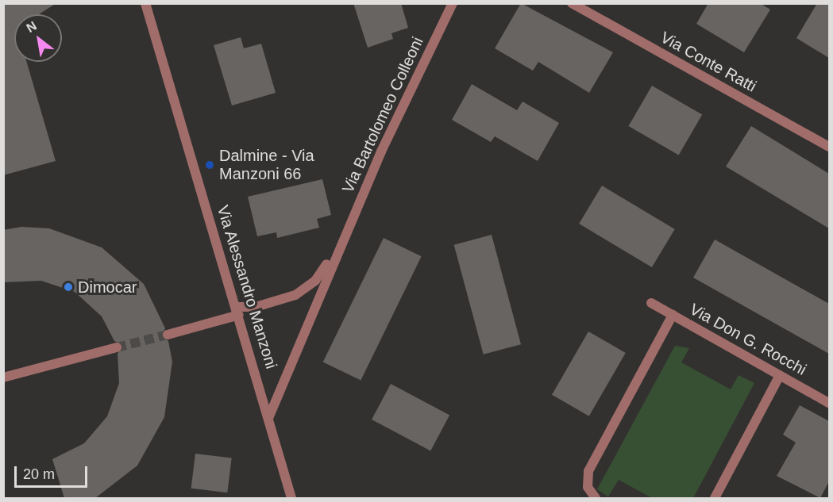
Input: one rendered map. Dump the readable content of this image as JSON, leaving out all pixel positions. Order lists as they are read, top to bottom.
{
  "streets": {
    "street": [
      "Via Conte Ratti",
      "Via Bartolomeo Colleoni",
      "Via Alessandro Manzoni",
      "Via Don G. Rocchi"
    ]
  },
  "crossings": [
    ["Via Bartolomeo Colleoni", "Via Alessandro Manzoni"]
  ],
  "places": ["Dalmine - Via Manzoni 66", "Dimocar"],
  "scale_bar": "20 m",
  "north": "top left"
}
